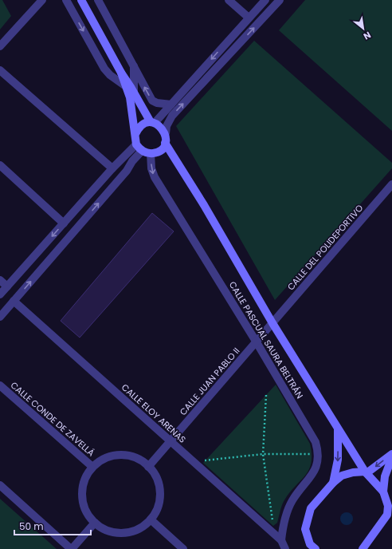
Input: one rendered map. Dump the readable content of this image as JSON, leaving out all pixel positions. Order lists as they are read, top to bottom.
{
  "streets": {
    "street": [
      "CALLE DEL POLIDEPORTIVO",
      "CALLE PASCUAL SAURA BELTRÁN",
      "CALLE JUAN PABLO II",
      "CALLE ELOY ARENAS",
      "CALLE CONDE DE ZAVELLÁ"
    ]
  },
  "crossings": [
    ["CALLE DEL POLIDEPORTIVO", "CALLE JUAN PABLO II"],
    ["CALLE PASCUAL SAURA BELTRÁN", "CALLE JUAN PABLO II"],
    ["CALLE PASCUAL SAURA BELTRÁN", "CALLE ELOY ARENAS"],
    ["CALLE JUAN PABLO II", "CALLE ELOY ARENAS"],
    ["CALLE JUAN PABLO II", "CALLE CONDE DE ZAVELLÁ"]
  ],
  "one_way": ["CALLE PASCUAL SAURA BELTRÁN"],
  "scale_bar": "50 m",
  "north": "bottom right"
}
